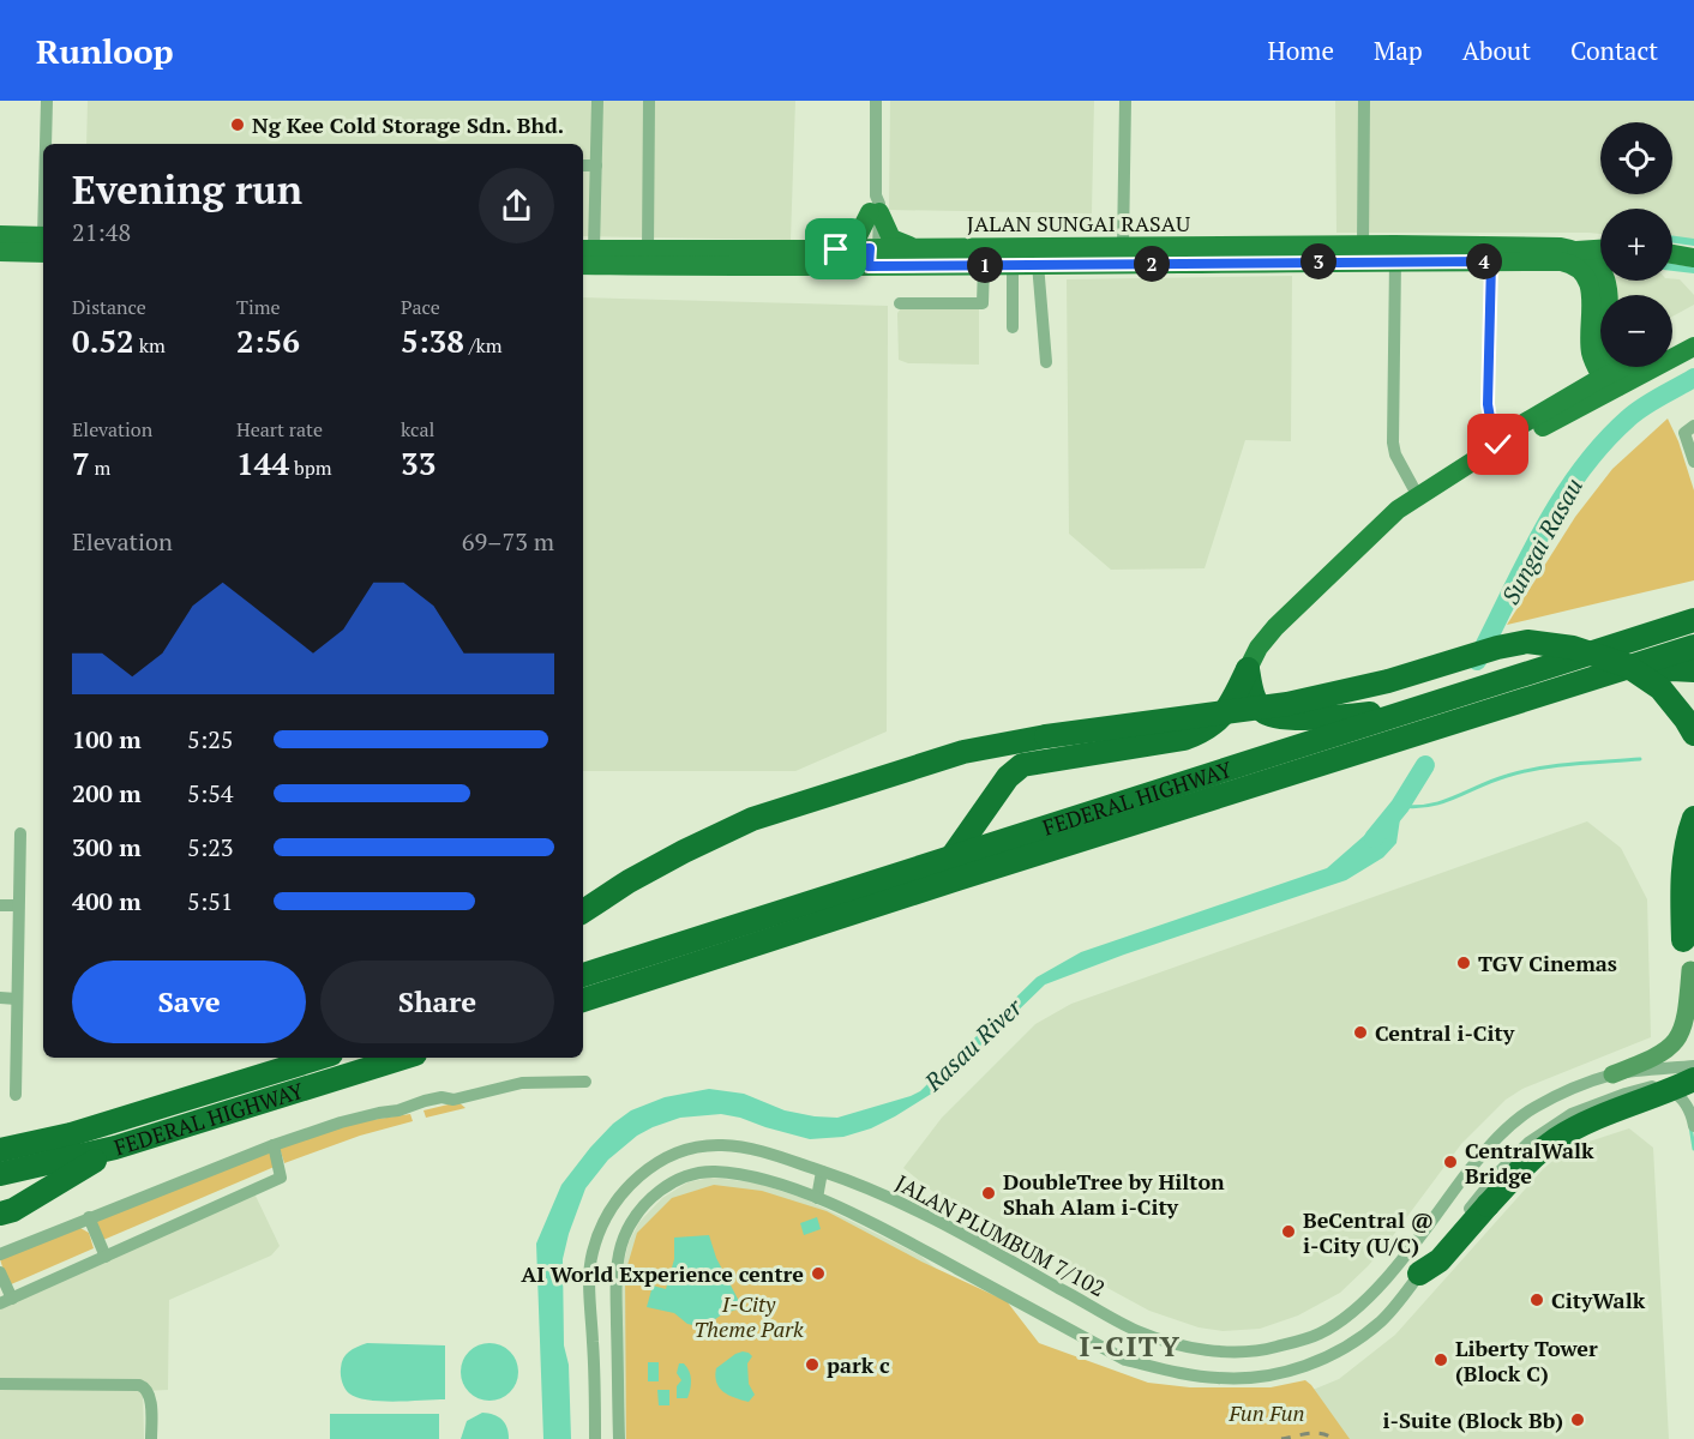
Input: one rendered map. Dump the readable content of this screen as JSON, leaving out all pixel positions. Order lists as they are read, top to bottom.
{
  "streets": {
    "highway": ["FEDERAL HIGHWAY"],
    "main road": ["JALAN SUNGAI RASAU"],
    "street": ["JALAN PLUMBUM 7/102"]
  },
  "districts": ["I-CITY"],
  "water": ["Sungai Rasau", "Rasau River"],
  "parks": ["I-City Theme Park", "Fun Fun"],
  "places": [
    "Ng Kee Cold Storage Sdn. Bhd.",
    "TGV Cinemas",
    "Central i-City",
    "CentralWalk Bridge",
    "DoubleTree by Hilton Shah Alam i-City",
    "BeCentral @ i-City (U/C)",
    "AI World Experience centre",
    "CityWalk",
    "Liberty Tower (Block C)",
    "park c",
    "i-Suite (Block Bb)"
  ],
  "page": {
    "header": "Runloop",
    "nav": [
      "Home",
      "Map",
      "About",
      "Contact"
    ],
    "map_buttons": ["+", "−"],
    "heading": ["Evening run", "21:48"],
    "pins": [
      "3",
      "4",
      "2",
      "1"
    ],
    "stats": [
      ["Distance", "0.52 km"],
      ["Time", "2:56"],
      ["Pace", "5:38 /km"],
      ["Elevation", "7 m"],
      ["Heart rate", "144 bpm"],
      ["kcal", "33"]
    ],
    "chart": ["Elevation", "69–73 m"],
    "list": [
      {
        "name": "100 m",
        "note": "5:25"
      },
      {
        "name": "200 m",
        "note": "5:54"
      },
      {
        "name": "300 m",
        "note": "5:23"
      },
      {
        "name": "400 m",
        "note": "5:51"
      }
    ],
    "buttons": ["Save", "Share"]
  }
}
